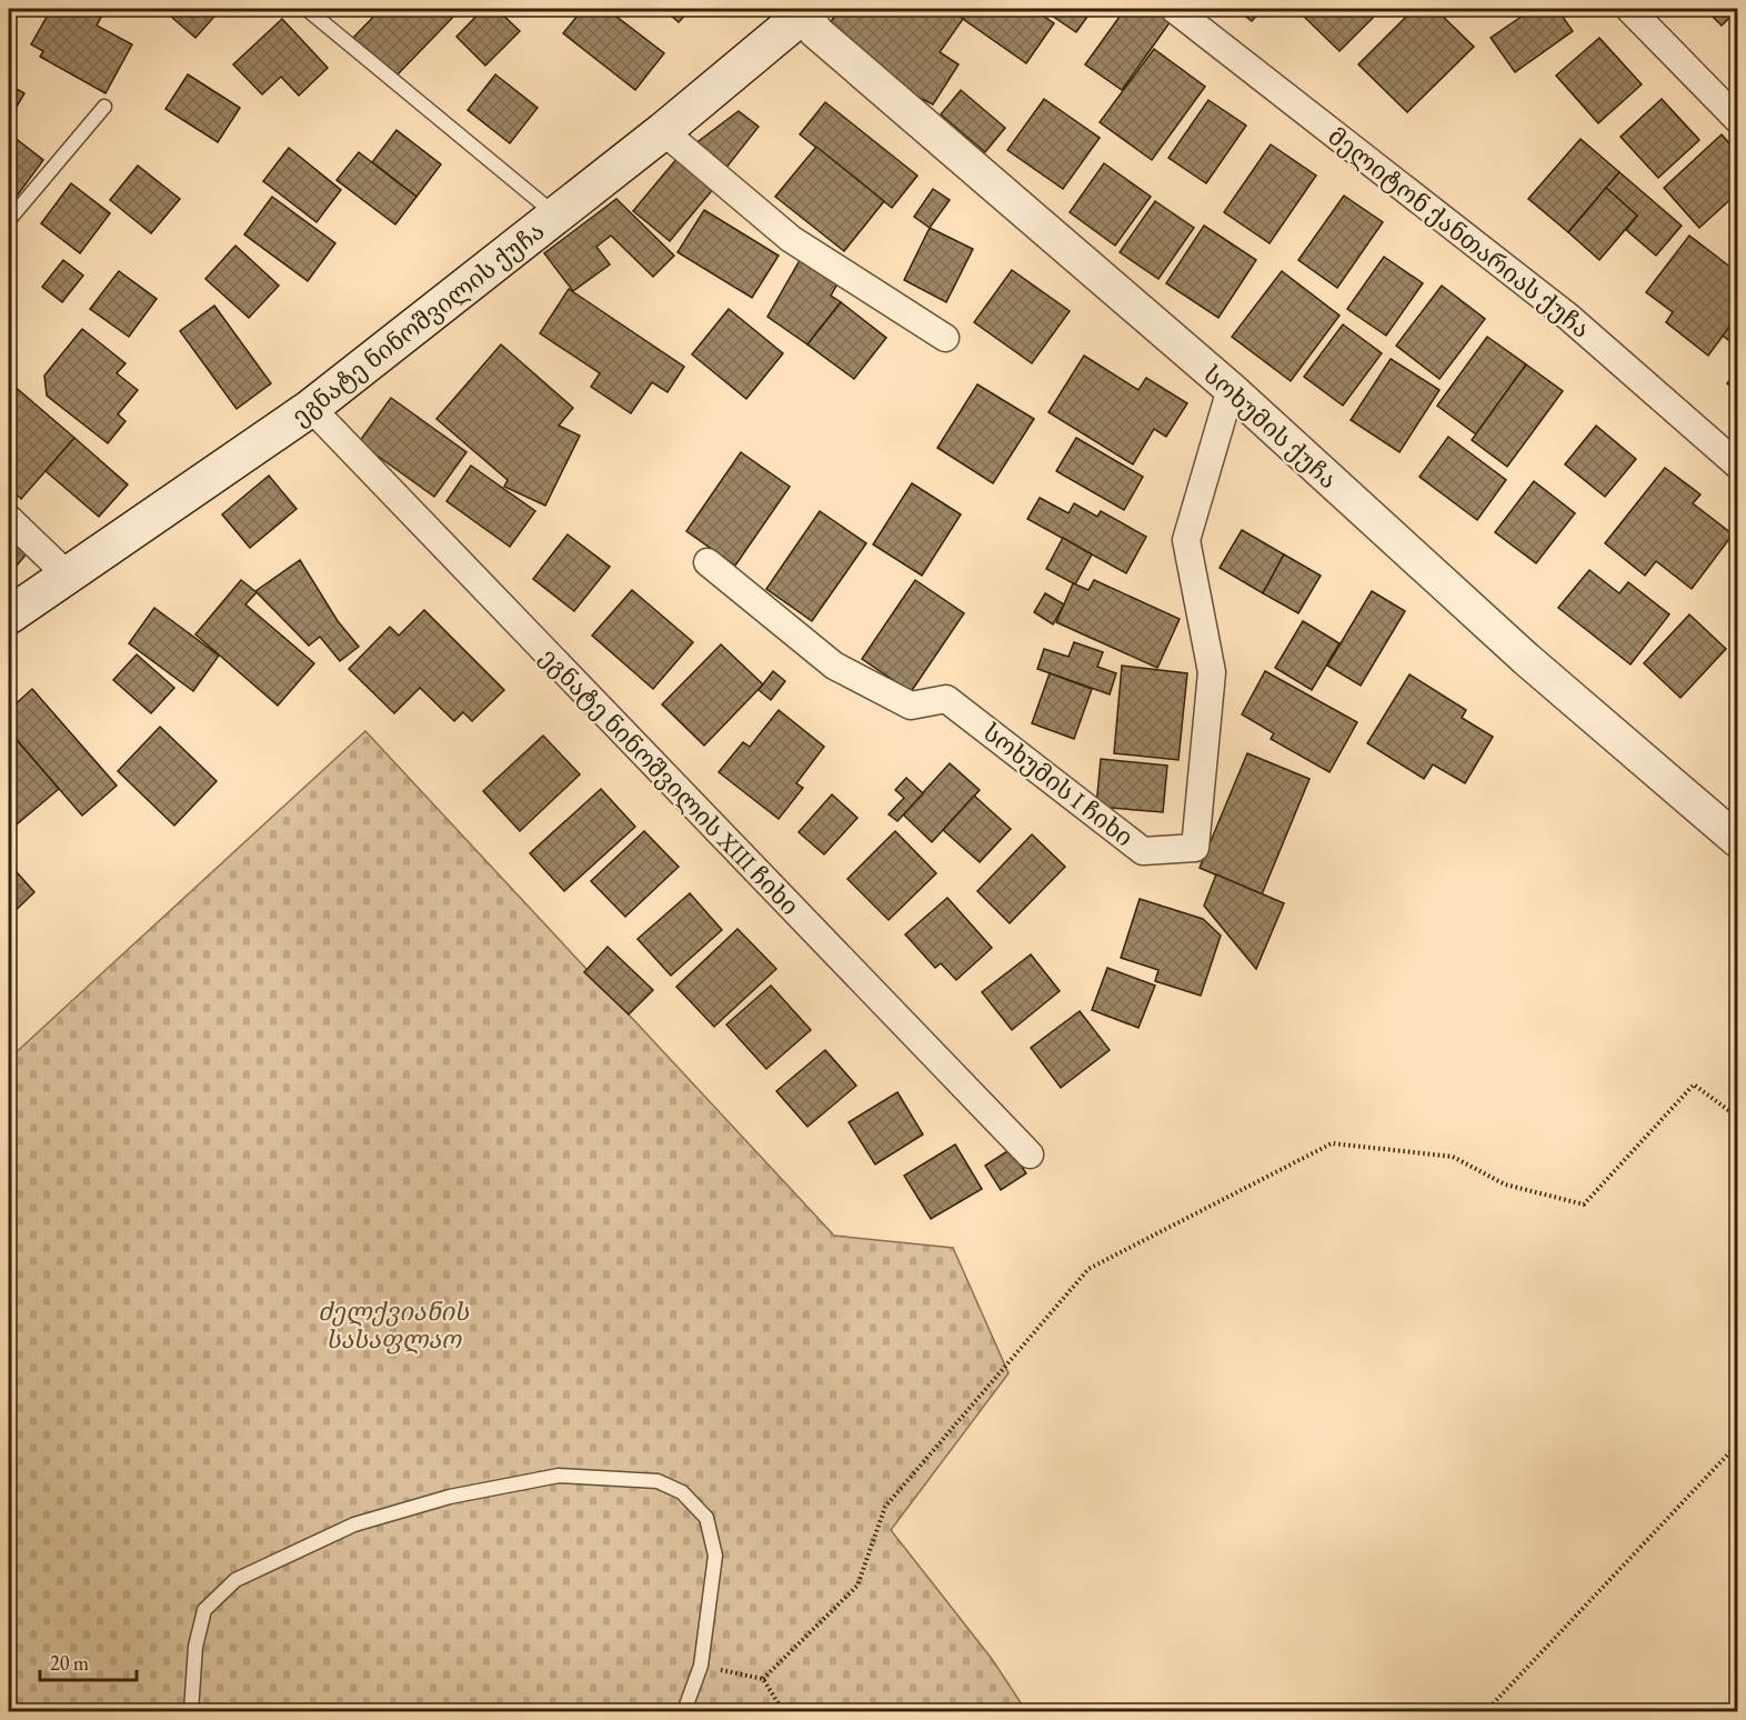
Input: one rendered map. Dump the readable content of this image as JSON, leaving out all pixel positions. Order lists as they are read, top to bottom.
{
  "streets": {
    "main road": ["ეგნატე ნინოშვილის ქუჩა"],
    "street": [
      "მელიტონ ქანთარიას ქუჩა",
      "სოხუმის ქუჩა",
      "ეგნატე ნინოშვილის XIII ჩიხი",
      "სოხუმის I ჩიხი"
    ]
  },
  "crossings": [
    ["ეგნატე ნინოშვილის ქუჩა", "სოხუმის ქუჩა"],
    ["ეგნატე ნინოშვილის ქუჩა", "ეგნატე ნინოშვილის XIII ჩიხი"],
    ["სოხუმის ქუჩა", "სოხუმის I ჩიხი"]
  ],
  "parks": ["ძელქვიანის სასაფლაო"],
  "scale_bar": "20 m"
}
